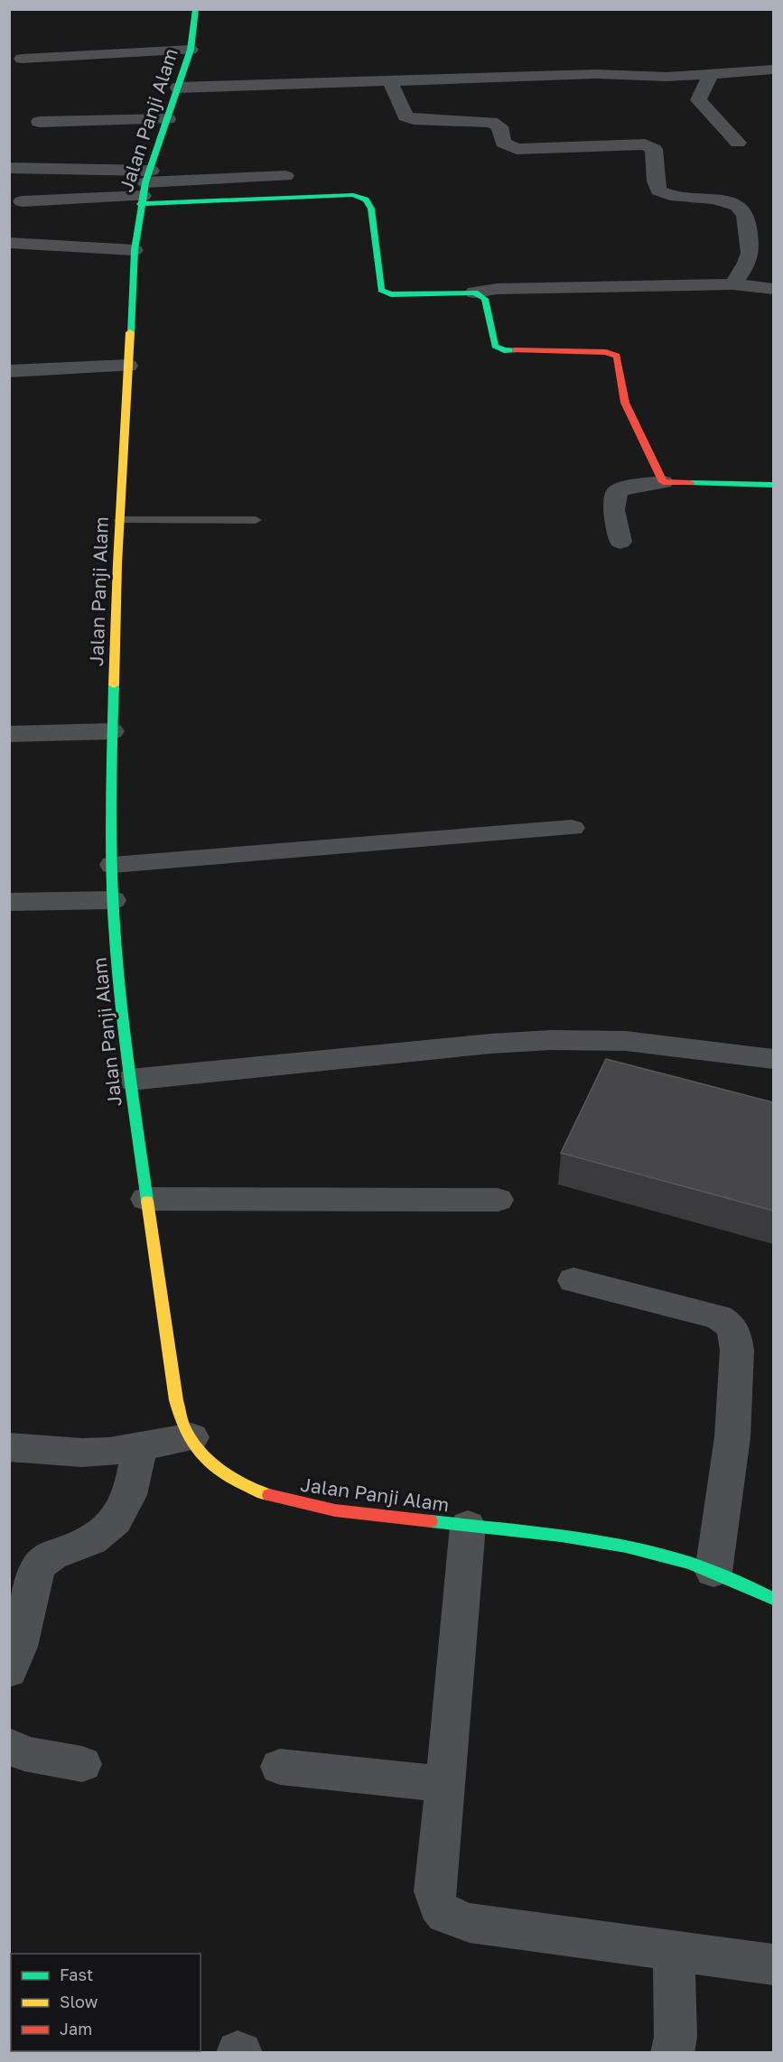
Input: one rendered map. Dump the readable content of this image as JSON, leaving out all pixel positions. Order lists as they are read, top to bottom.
{
  "streets": {
    "main road": ["Jalan Panji Alam"]
  },
  "legend": ["Fast", "Slow", "Jam"]
}
